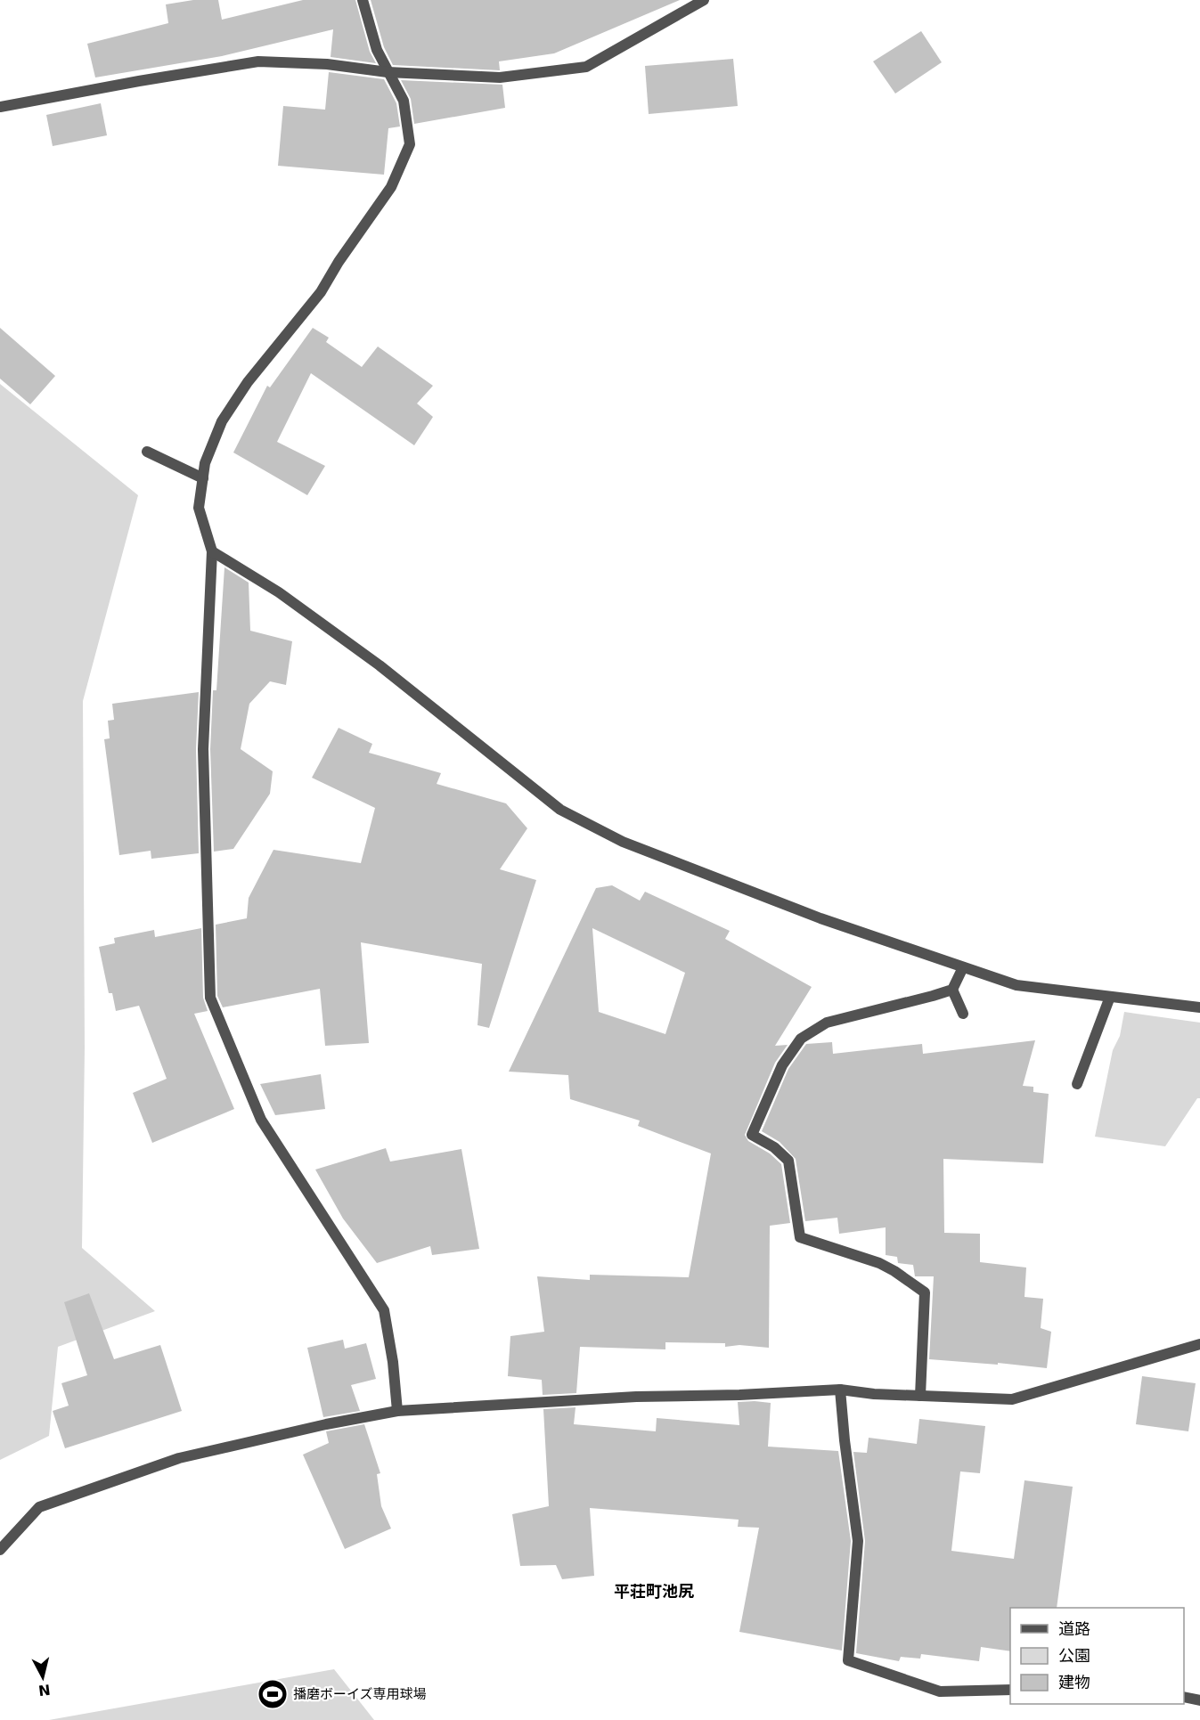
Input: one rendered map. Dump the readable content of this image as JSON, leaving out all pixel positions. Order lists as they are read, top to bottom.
{
  "districts": ["平荘町池尻"],
  "places": {
    "sports": ["播磨ボーイズ専用球場"]
  },
  "legend": ["道路", "公園", "建物"],
  "north": "bottom"
}
